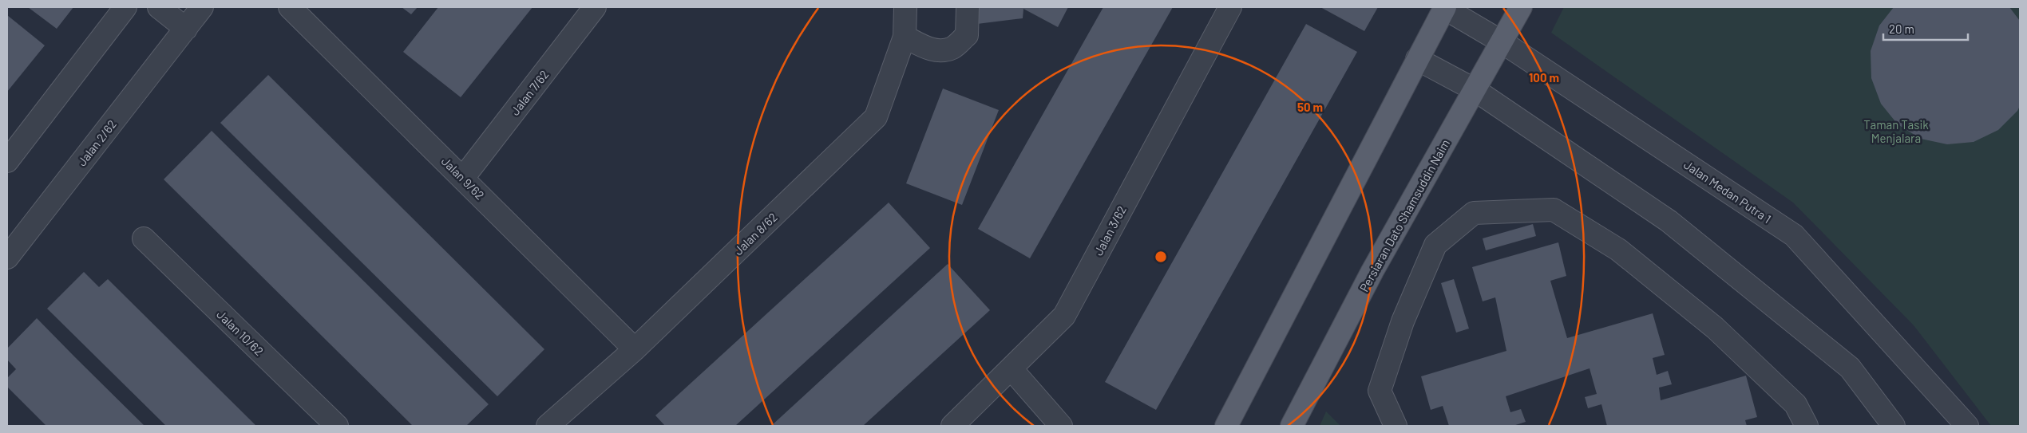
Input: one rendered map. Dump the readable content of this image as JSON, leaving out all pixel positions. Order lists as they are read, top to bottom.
{
  "streets": {
    "main road": ["Persiaran Dato Shamsuddin Naim"],
    "street": [
      "Jalan 7/62",
      "Jalan 2/62",
      "Jalan 9/62",
      "Jalan Medan Putra 1",
      "Jalan 3/62",
      "Jalan 8/62",
      "Jalan 10/62"
    ]
  },
  "crossings": [
    ["Jalan 7/62", "Jalan 9/62"],
    ["Jalan 9/62", "Jalan 8/62"],
    ["Jalan Medan Putra 1", "Persiaran Dato Shamsuddin Naim"]
  ],
  "parks": ["Taman Tasik Menjalara"],
  "scale_bar": "20 m",
  "rings": ["100 m", "50 m"]
}
